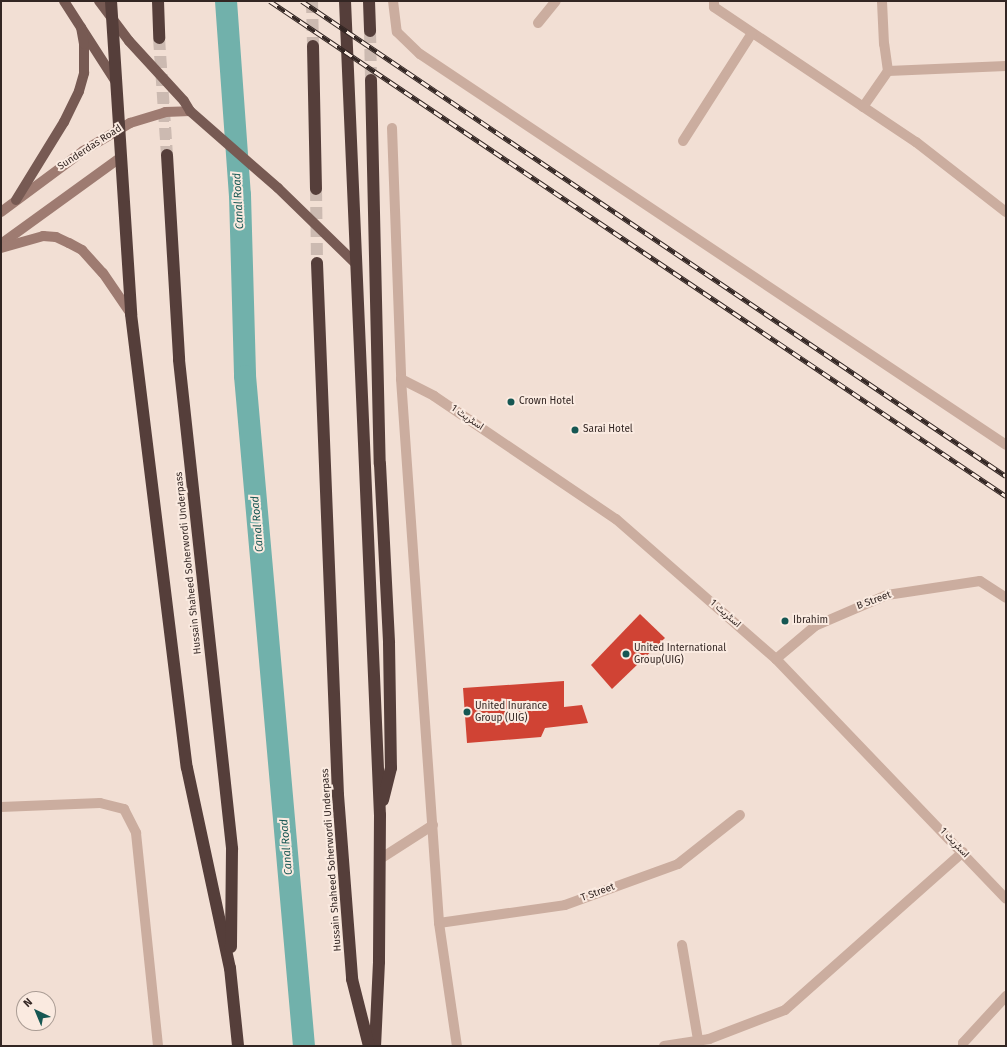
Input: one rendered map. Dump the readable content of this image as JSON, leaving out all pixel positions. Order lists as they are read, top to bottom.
{
  "streets": {
    "highway": ["Hussain Shaheed Soherwordi Underpass"],
    "main road": ["Sunderdas Road"],
    "street": ["اسٹریٹ 1", "B Street", "T Street"]
  },
  "crossings": [
    ["اسٹریٹ 1", "B Street"]
  ],
  "water": ["Canal Road"],
  "places": [
    "Crown Hotel",
    "Sarai Hotel",
    "Ibrahim",
    "United International Group(UIG)",
    "United Inurance Group (UIG)"
  ],
  "north": "top left"
}
